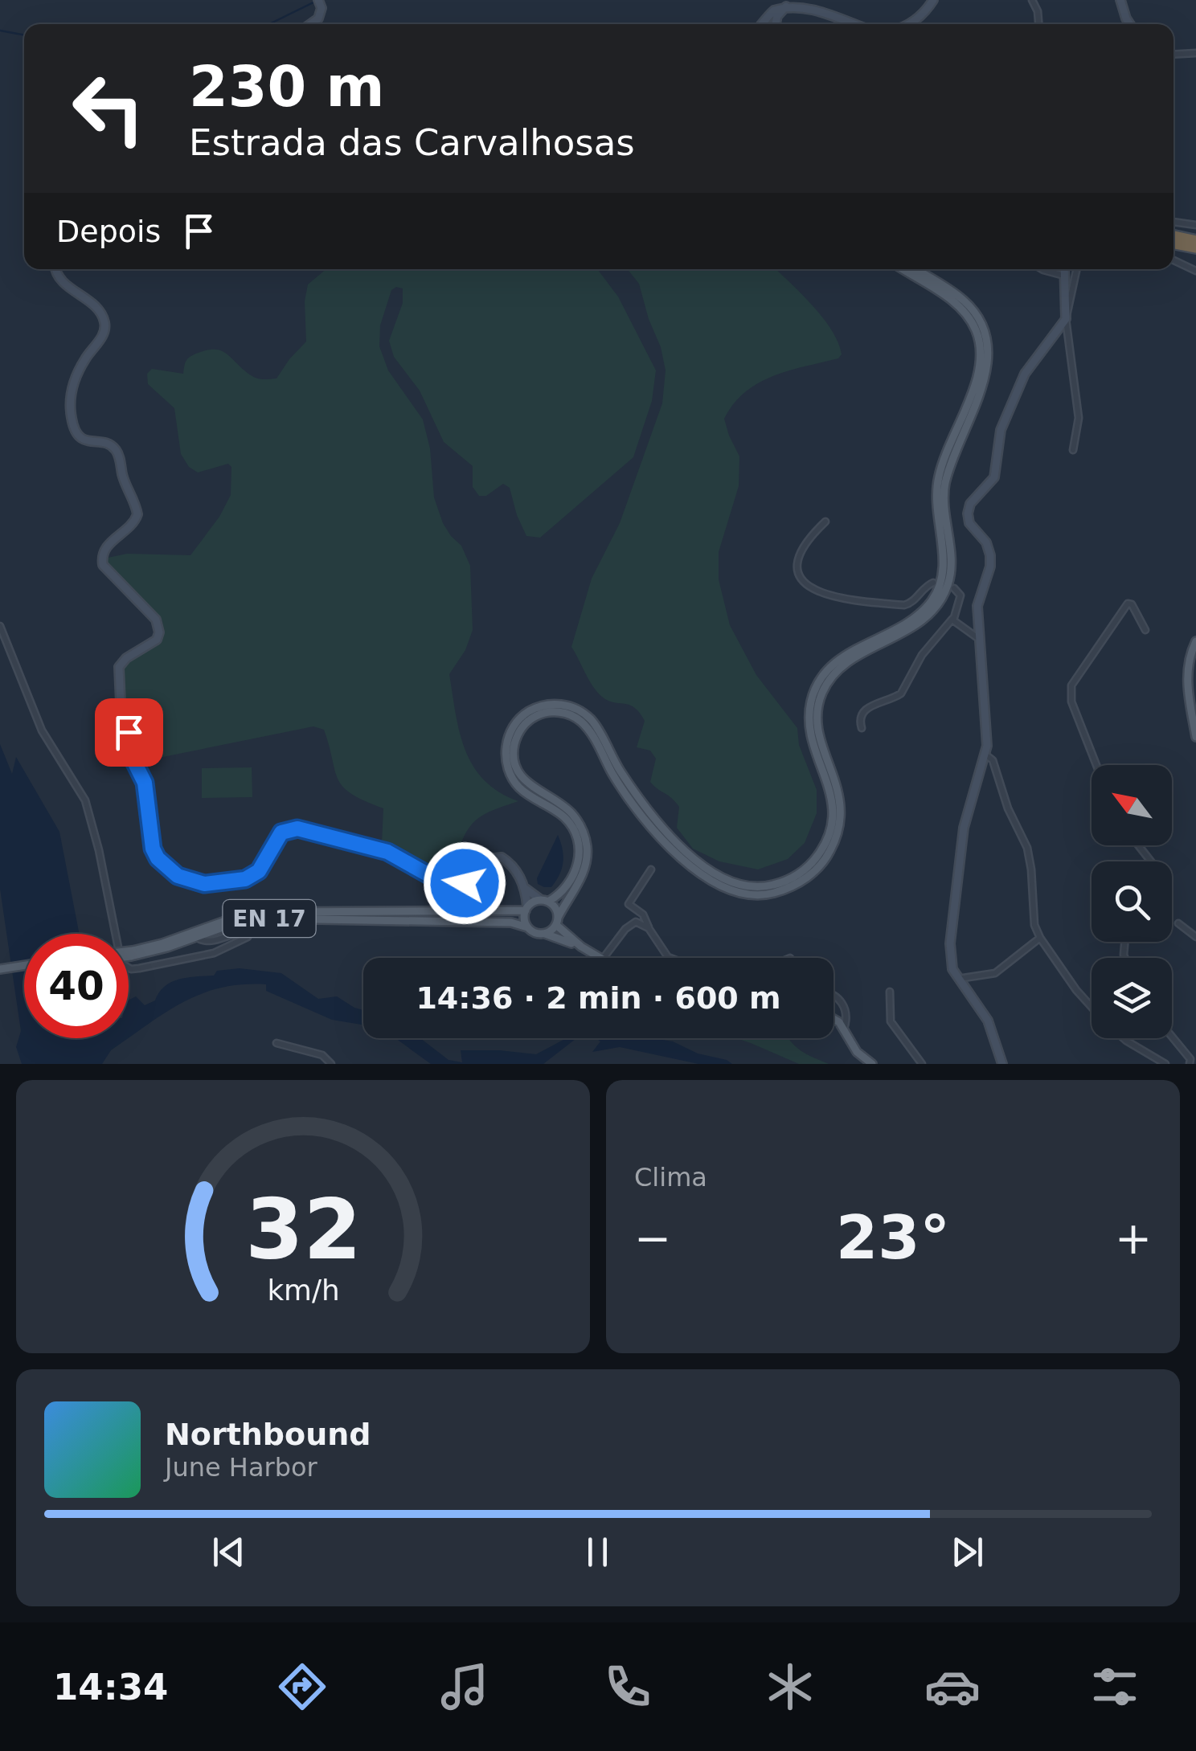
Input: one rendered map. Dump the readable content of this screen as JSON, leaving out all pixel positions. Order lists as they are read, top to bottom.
{
  "streets": {
    "main road": ["EN 17"]
  },
  "north": "top left",
  "page": {
    "turn": ["230 m", "Estrada das Carvalhosas"],
    "then": "Depois",
    "limit": "40",
    "trip": "14:36 · 2 min · 600 m",
    "tile": "Clima",
    "heat": ["−", "23°", "+"],
    "song": ["Northbound", "June Harbor"],
    "tabs": "14:34",
    "gauge": ["32", "km/h"]
  }
}
